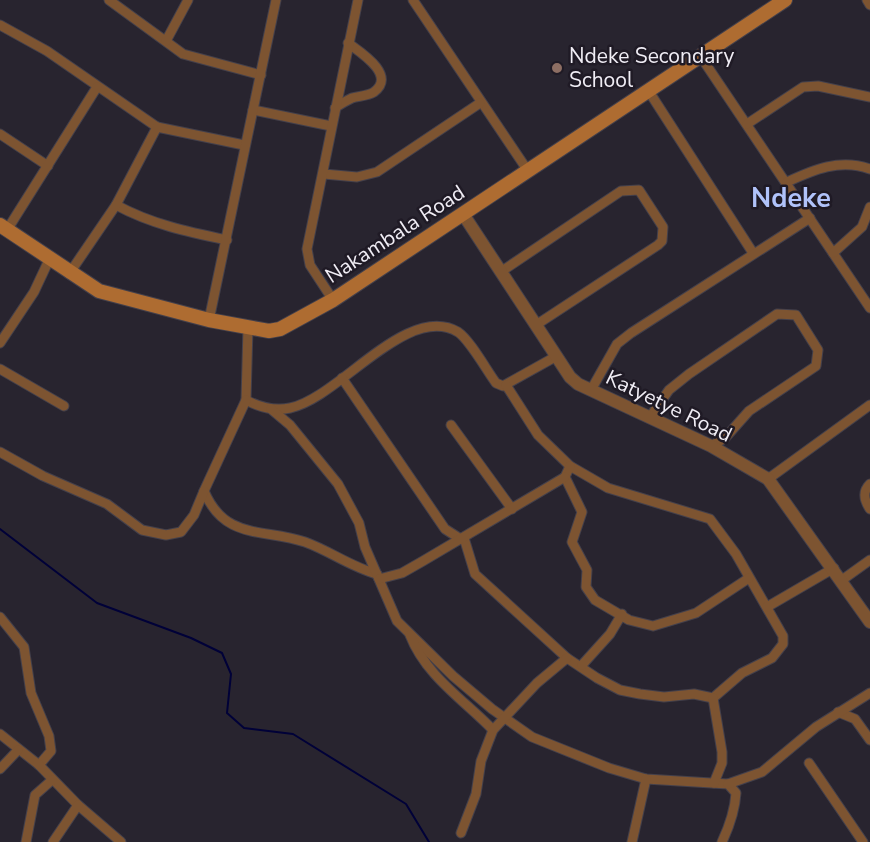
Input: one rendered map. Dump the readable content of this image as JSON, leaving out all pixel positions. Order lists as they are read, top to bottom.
{
  "streets": {
    "main road": ["Nakambala Road"],
    "street": ["Katyetye Road"]
  },
  "crossings": [
    ["Nakambala Road", "Katyetye Road"]
  ],
  "districts": ["Ndeke"],
  "places": ["Ndeke Secondary School"]
}
